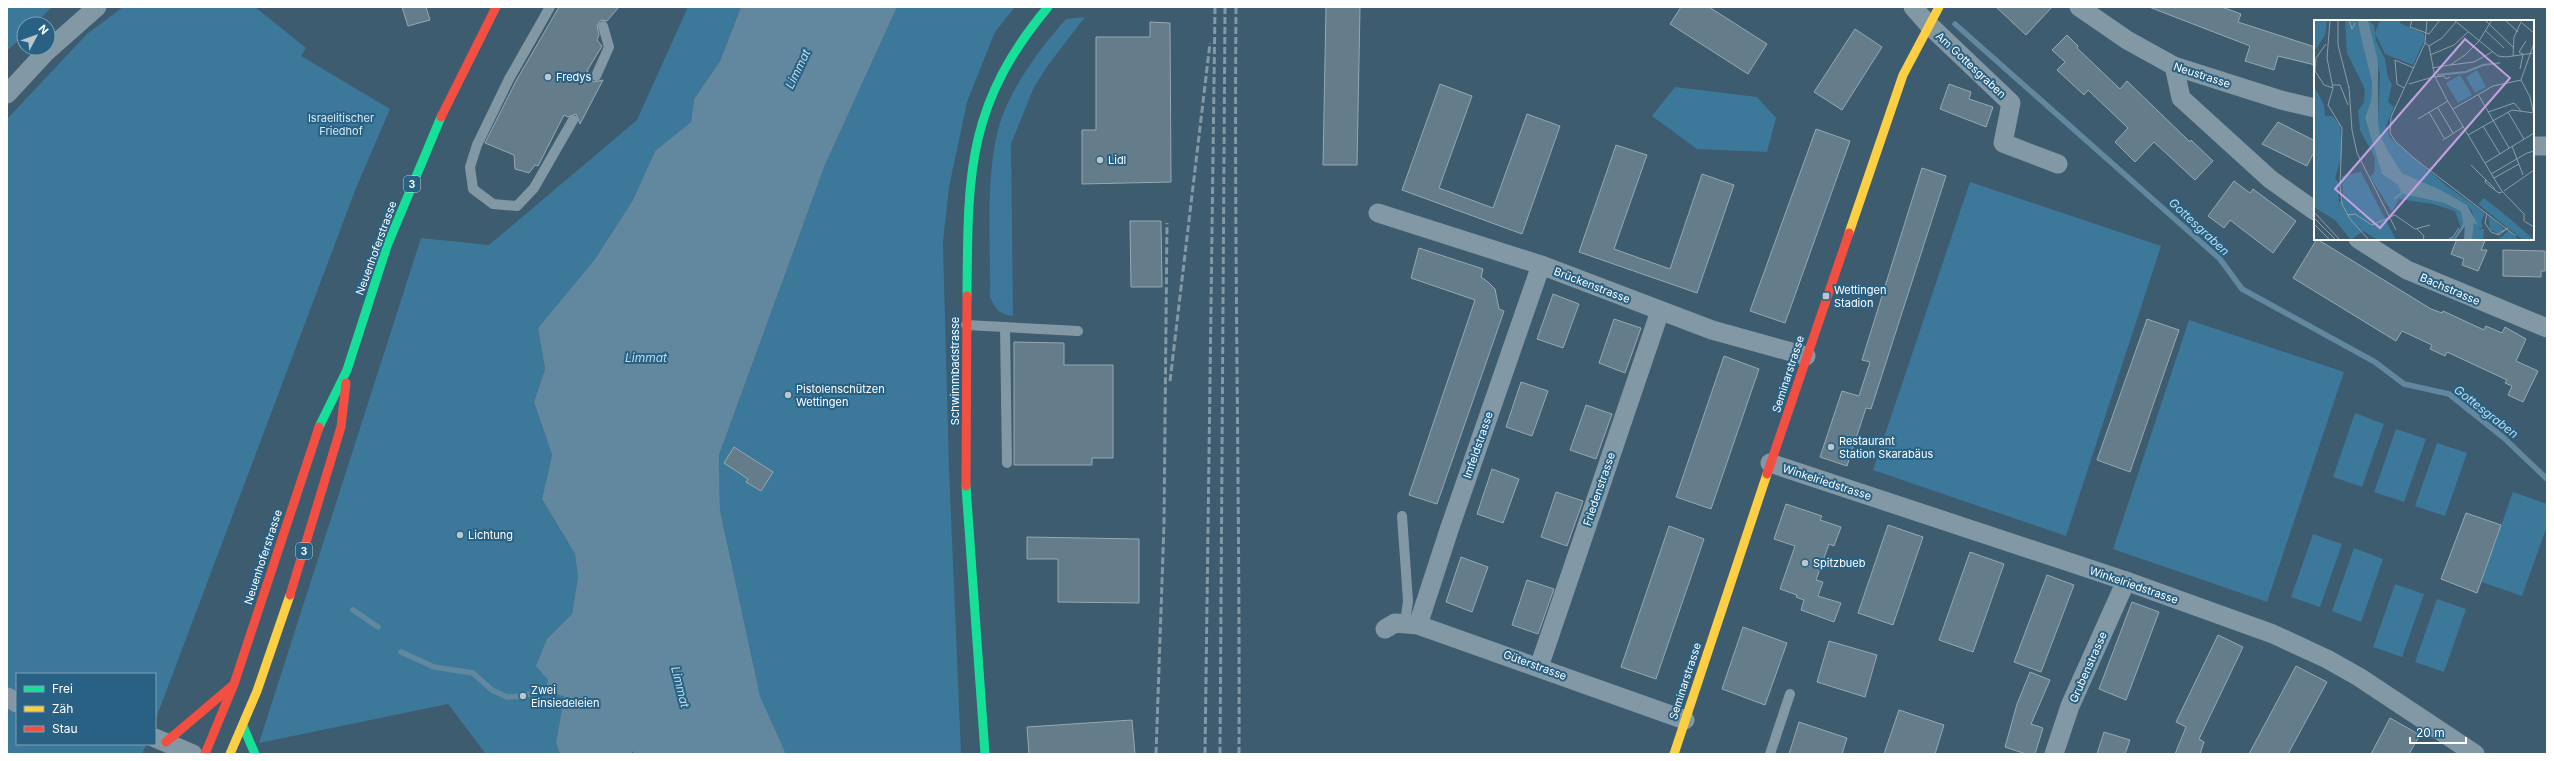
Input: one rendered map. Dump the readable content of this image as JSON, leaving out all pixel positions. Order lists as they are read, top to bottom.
{
  "streets": {
    "main road": [
      "3",
      "Neuenhoferstrasse",
      "Schwimmbadstrasse",
      "Seminarstrasse"
    ],
    "street": [
      "Am Gottesgraben",
      "Neustrasse",
      "Brückenstrasse",
      "Bachstrasse",
      "Imfeldstrasse",
      "Winkelriedstrasse",
      "Friedenstrasse",
      "Güterstrasse",
      "Grubenstrasse"
    ]
  },
  "crossings": [
    ["Am Gottesgraben", "Seminarstrasse"],
    ["Brückenstrasse", "Seminarstrasse"],
    ["Brückenstrasse", "Imfeldstrasse"],
    ["Brückenstrasse", "Friedenstrasse"],
    ["Seminarstrasse", "Winkelriedstrasse"],
    ["Seminarstrasse", "Güterstrasse"],
    ["Imfeldstrasse", "Güterstrasse"],
    ["Winkelriedstrasse", "Grubenstrasse"],
    ["Friedenstrasse", "Güterstrasse"]
  ],
  "water": ["Limmat", "Gottesgraben"],
  "parks": ["Israelitischer Friedhof"],
  "places": {
    "other": [
      "Fredys",
      "Lidl",
      "Pistolenschützen Wettingen",
      "Restaurant Station Skarabäus",
      "Lichtung",
      "Spitzbueb",
      "Zwei Einsiedeleien"
    ],
    "transit": ["Wettingen Stadion"]
  },
  "legend": ["Frei", "Zäh", "Stau"],
  "scale_bar": "20 m",
  "north": "top right"
}
